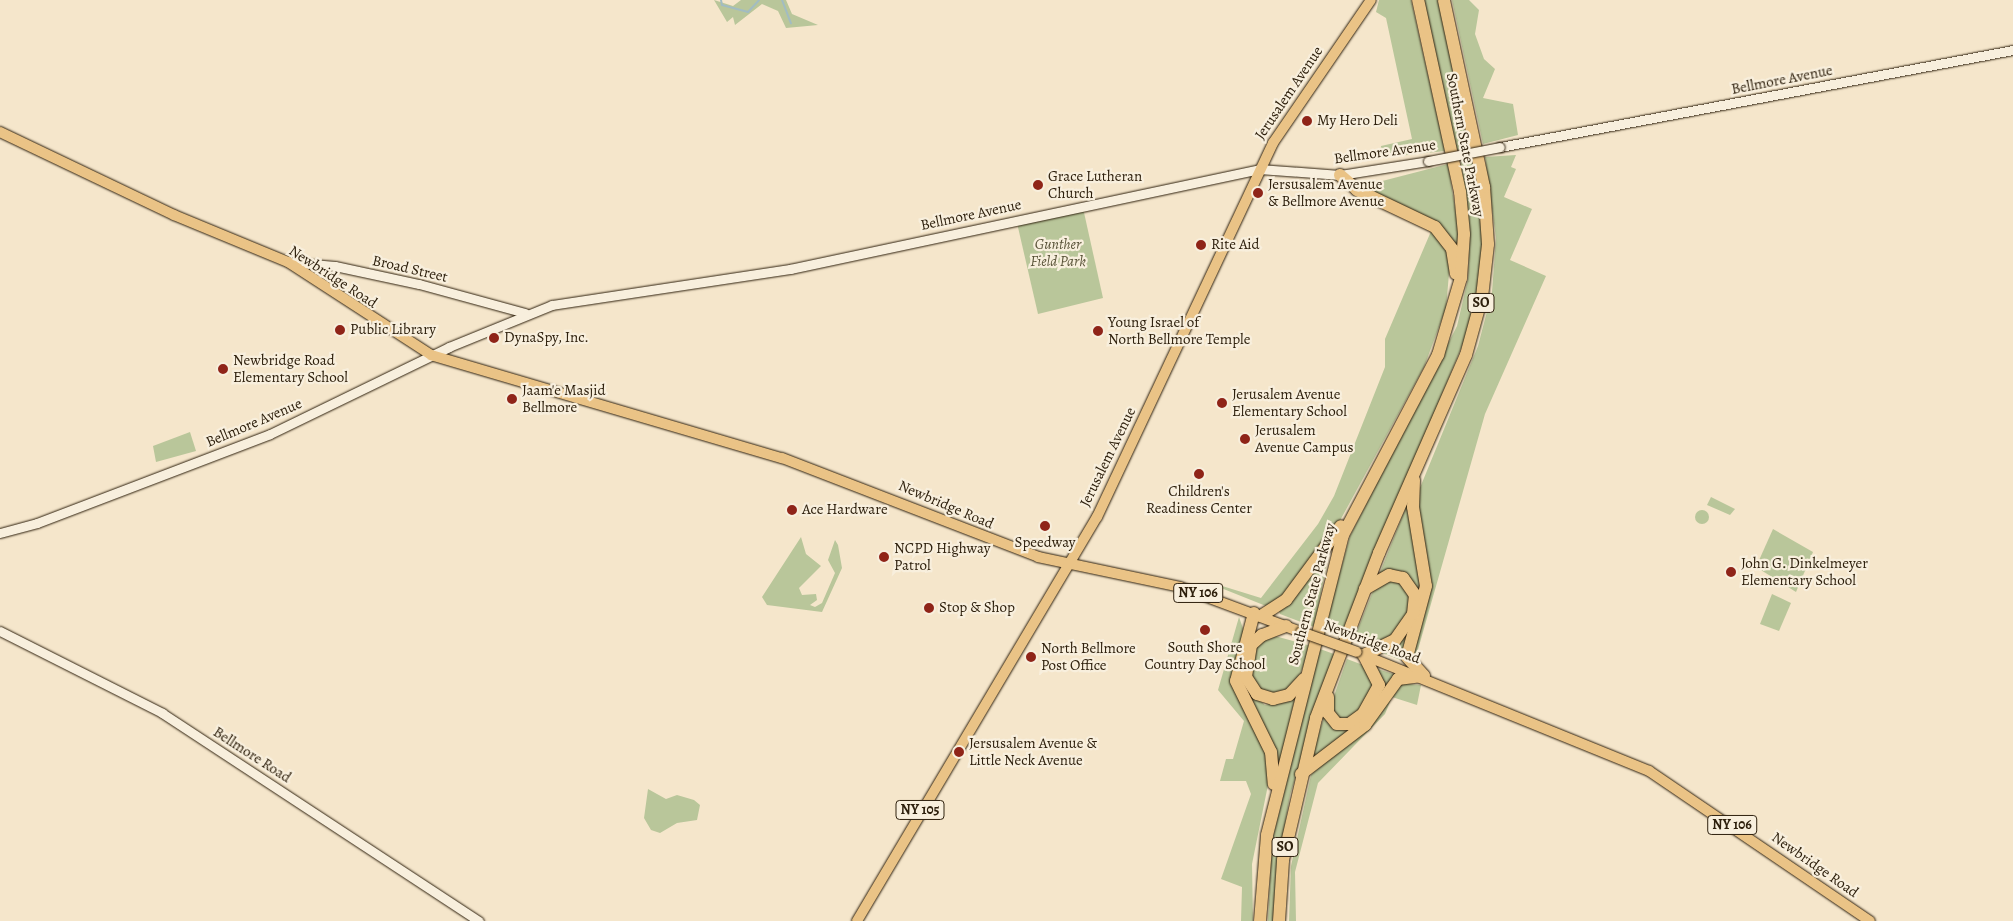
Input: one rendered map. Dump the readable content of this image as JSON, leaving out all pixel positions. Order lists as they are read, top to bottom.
{
  "streets": {
    "highway": ["Southern State Parkway", "SO"],
    "main road": [
      "Bellmore Avenue",
      "Jerusalem Avenue",
      "Broad Street",
      "Newbridge Road",
      "NY 106",
      "Bellmore Road",
      "NY 105"
    ]
  },
  "crossings": [
    ["Bellmore Avenue", "Jerusalem Avenue"],
    ["Bellmore Avenue", "Broad Street"],
    ["Bellmore Avenue", "Newbridge Road"],
    ["Jerusalem Avenue", "Newbridge Road"],
    ["Broad Street", "Newbridge Road"]
  ],
  "parks": ["Gunther Field Park"],
  "places": [
    "My Hero Deli",
    "Grace Lutheran Church",
    "Jersusalem Avenue & Bellmore Avenue",
    "Rite Aid",
    "Public Library",
    "Young Israel of North Bellmore Temple",
    "DynaSpy, Inc.",
    "Newbridge Road Elementary School",
    "Jaam'e Masjid Bellmore",
    "Jerusalem Avenue Elementary School",
    "Jerusalem Avenue Campus",
    "Children's Readiness Center",
    "Ace Hardware",
    "Speedway",
    "NCPD Highway Patrol",
    "John G. Dinkelmeyer Elementary School",
    "Stop & Shop",
    "South Shore Country Day School",
    "North Bellmore Post Office",
    "Jersusalem Avenue & Little Neck Avenue"
  ]
}
